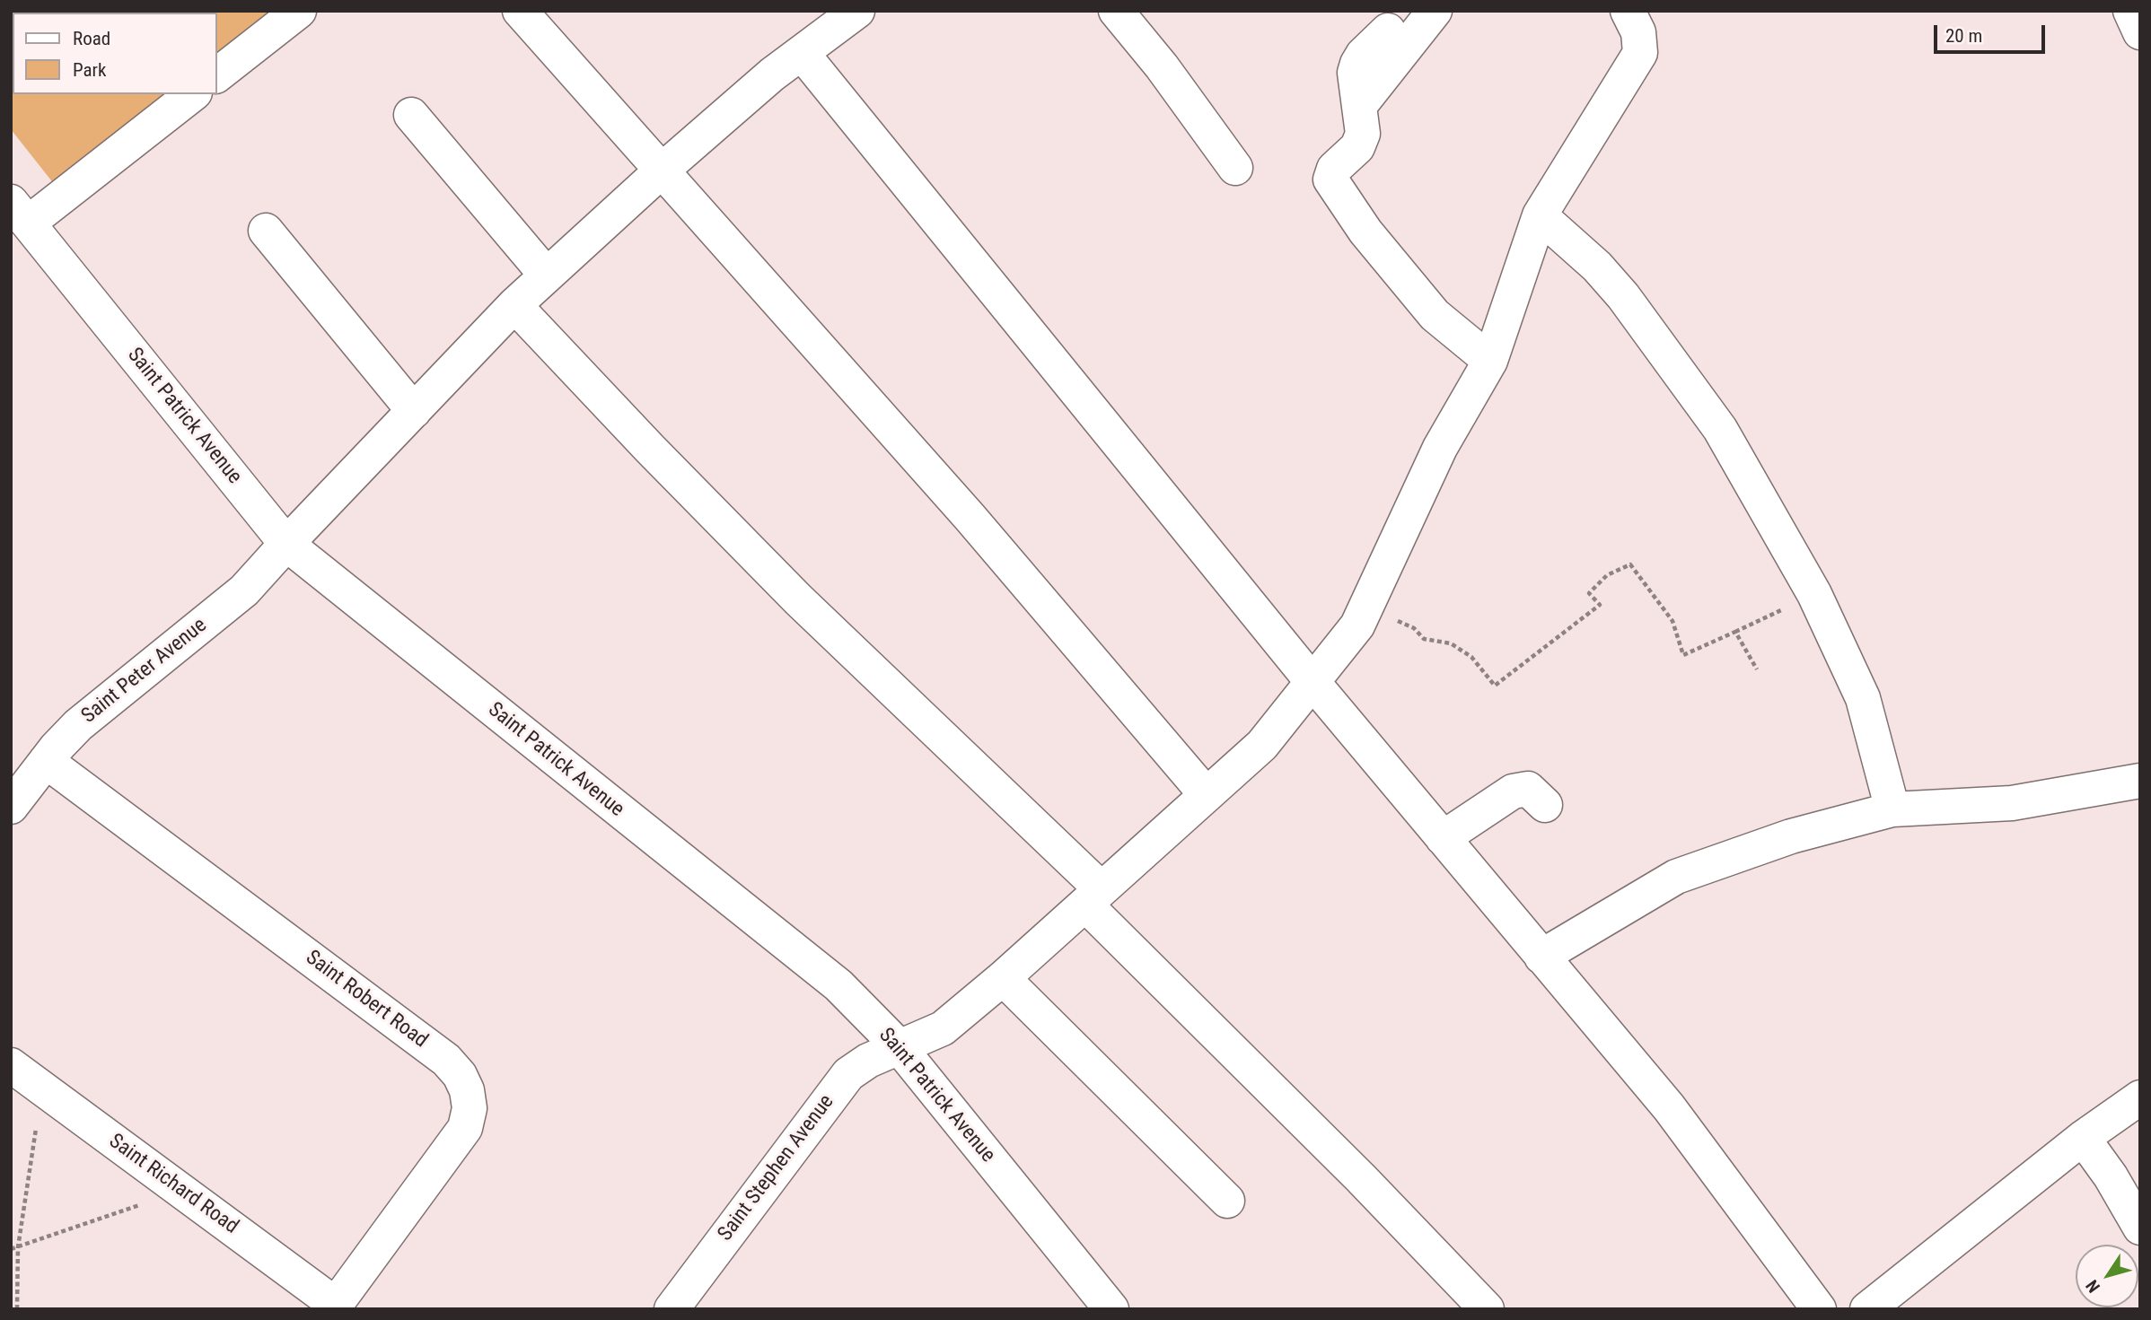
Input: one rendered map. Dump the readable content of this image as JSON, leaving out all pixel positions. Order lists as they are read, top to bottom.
{
  "streets": {
    "street": [
      "Saint Patrick Avenue",
      "Saint Peter Avenue",
      "Saint Robert Road",
      "Saint Stephen Avenue",
      "Saint Richard Road"
    ]
  },
  "crossings": [
    ["Saint Patrick Avenue", "Saint Peter Avenue"],
    ["Saint Patrick Avenue", "Saint Stephen Avenue"],
    ["Saint Peter Avenue", "Saint Robert Road"],
    ["Saint Robert Road", "Saint Richard Road"]
  ],
  "legend": ["Road", "Park"],
  "scale_bar": "20 m",
  "north": "bottom left"
}
